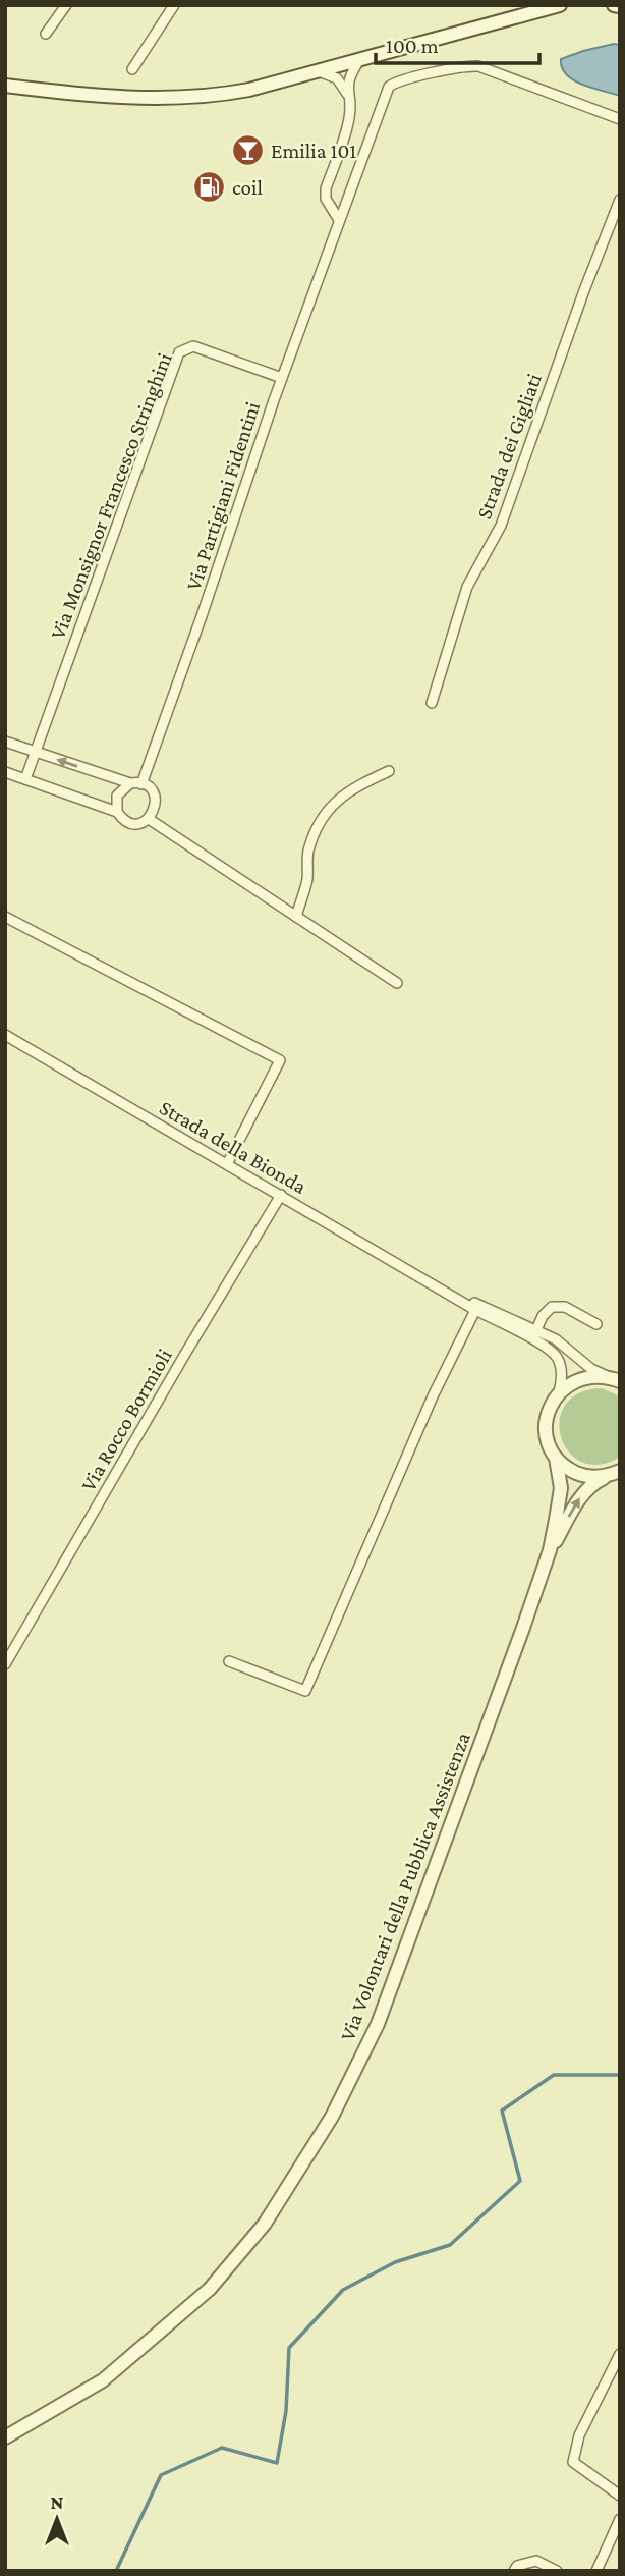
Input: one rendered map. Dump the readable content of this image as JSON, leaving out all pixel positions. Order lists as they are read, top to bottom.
{
  "streets": {
    "street": [
      "Strada dei Gigliati",
      "Via Monsignor Francesco Stringhini",
      "Via Partigiani Fidentini",
      "Strada della Bionda",
      "Via Rocco Bormioli",
      "Via Volontari della Pubblica Assistenza"
    ]
  },
  "crossings": [
    ["Via Monsignor Francesco Stringhini", "Via Partigiani Fidentini"],
    ["Strada della Bionda", "Via Rocco Bormioli"],
    ["Strada della Bionda", "Via Volontari della Pubblica Assistenza"]
  ],
  "places": {
    "bar": ["Emilia 101"],
    "fuel station": ["coil"]
  },
  "scale_bar": "100 m",
  "north": "top"
}
